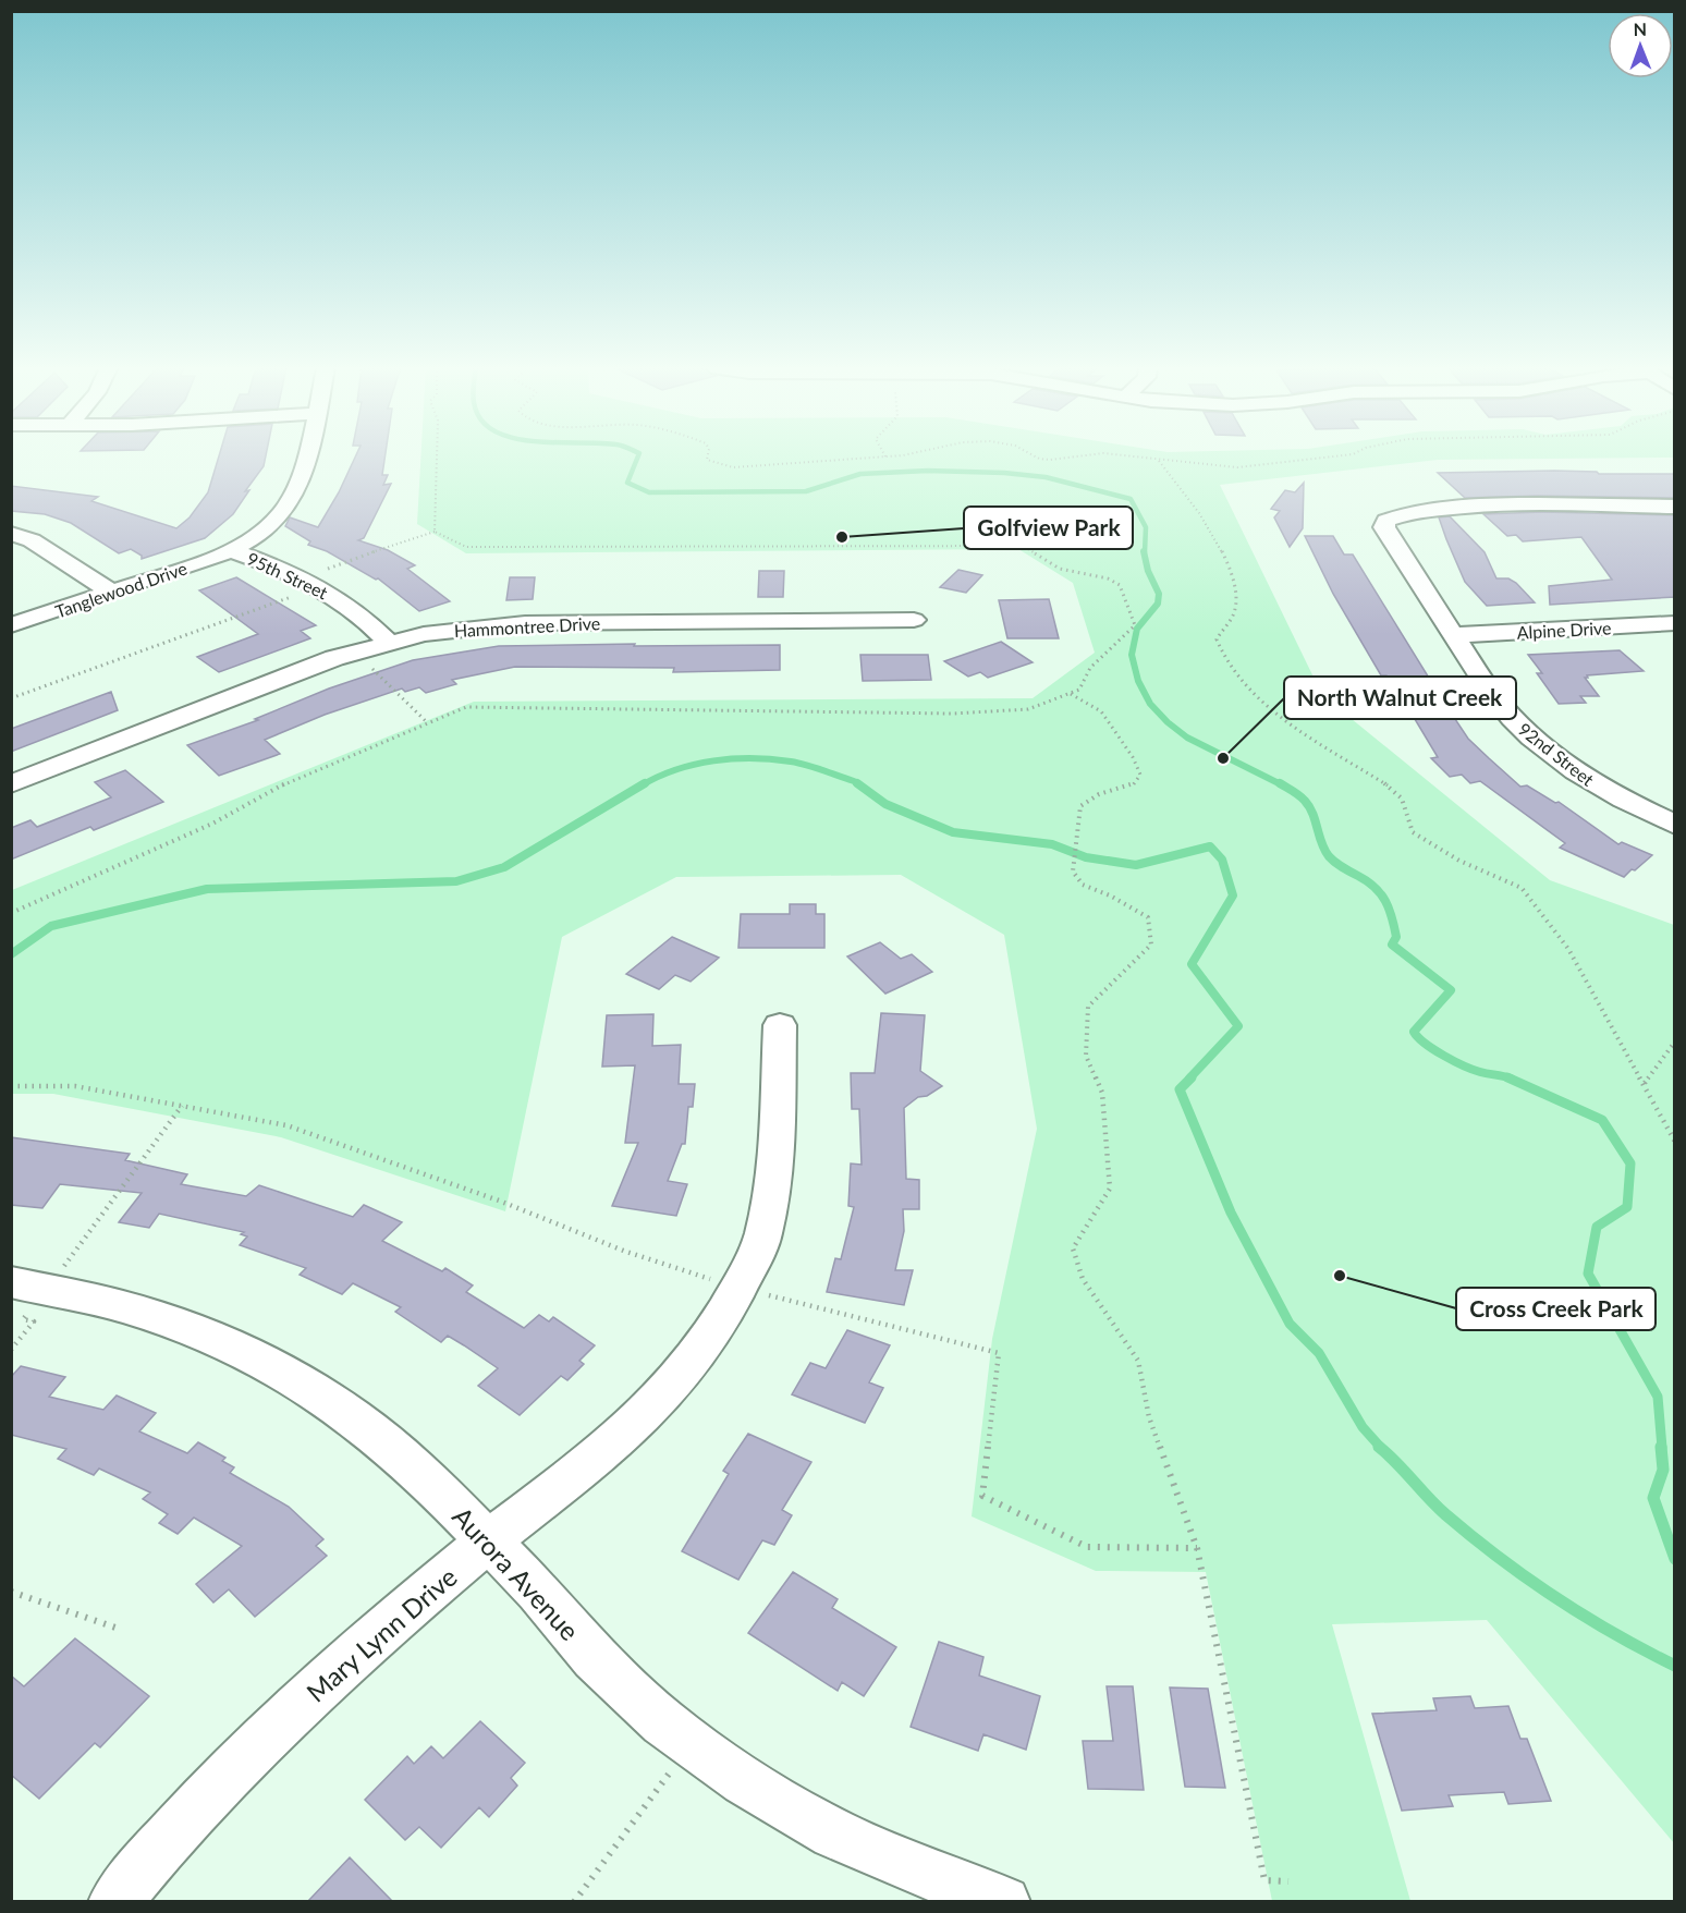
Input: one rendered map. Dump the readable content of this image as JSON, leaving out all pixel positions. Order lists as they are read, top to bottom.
{
  "streets": {
    "street": [
      "95th Street",
      "Tanglewood Drive",
      "Hammontree Drive",
      "Alpine Drive",
      "92nd Street",
      "Aurora Avenue",
      "Mary Lynn Drive"
    ]
  },
  "crossings": [
    ["95th Street", "Tanglewood Drive"],
    ["95th Street", "Hammontree Drive"],
    ["Alpine Drive", "92nd Street"],
    ["Aurora Avenue", "Mary Lynn Drive"]
  ],
  "places": ["Golfview Park", "North Walnut Creek", "Cross Creek Park"],
  "north": "top"
}
